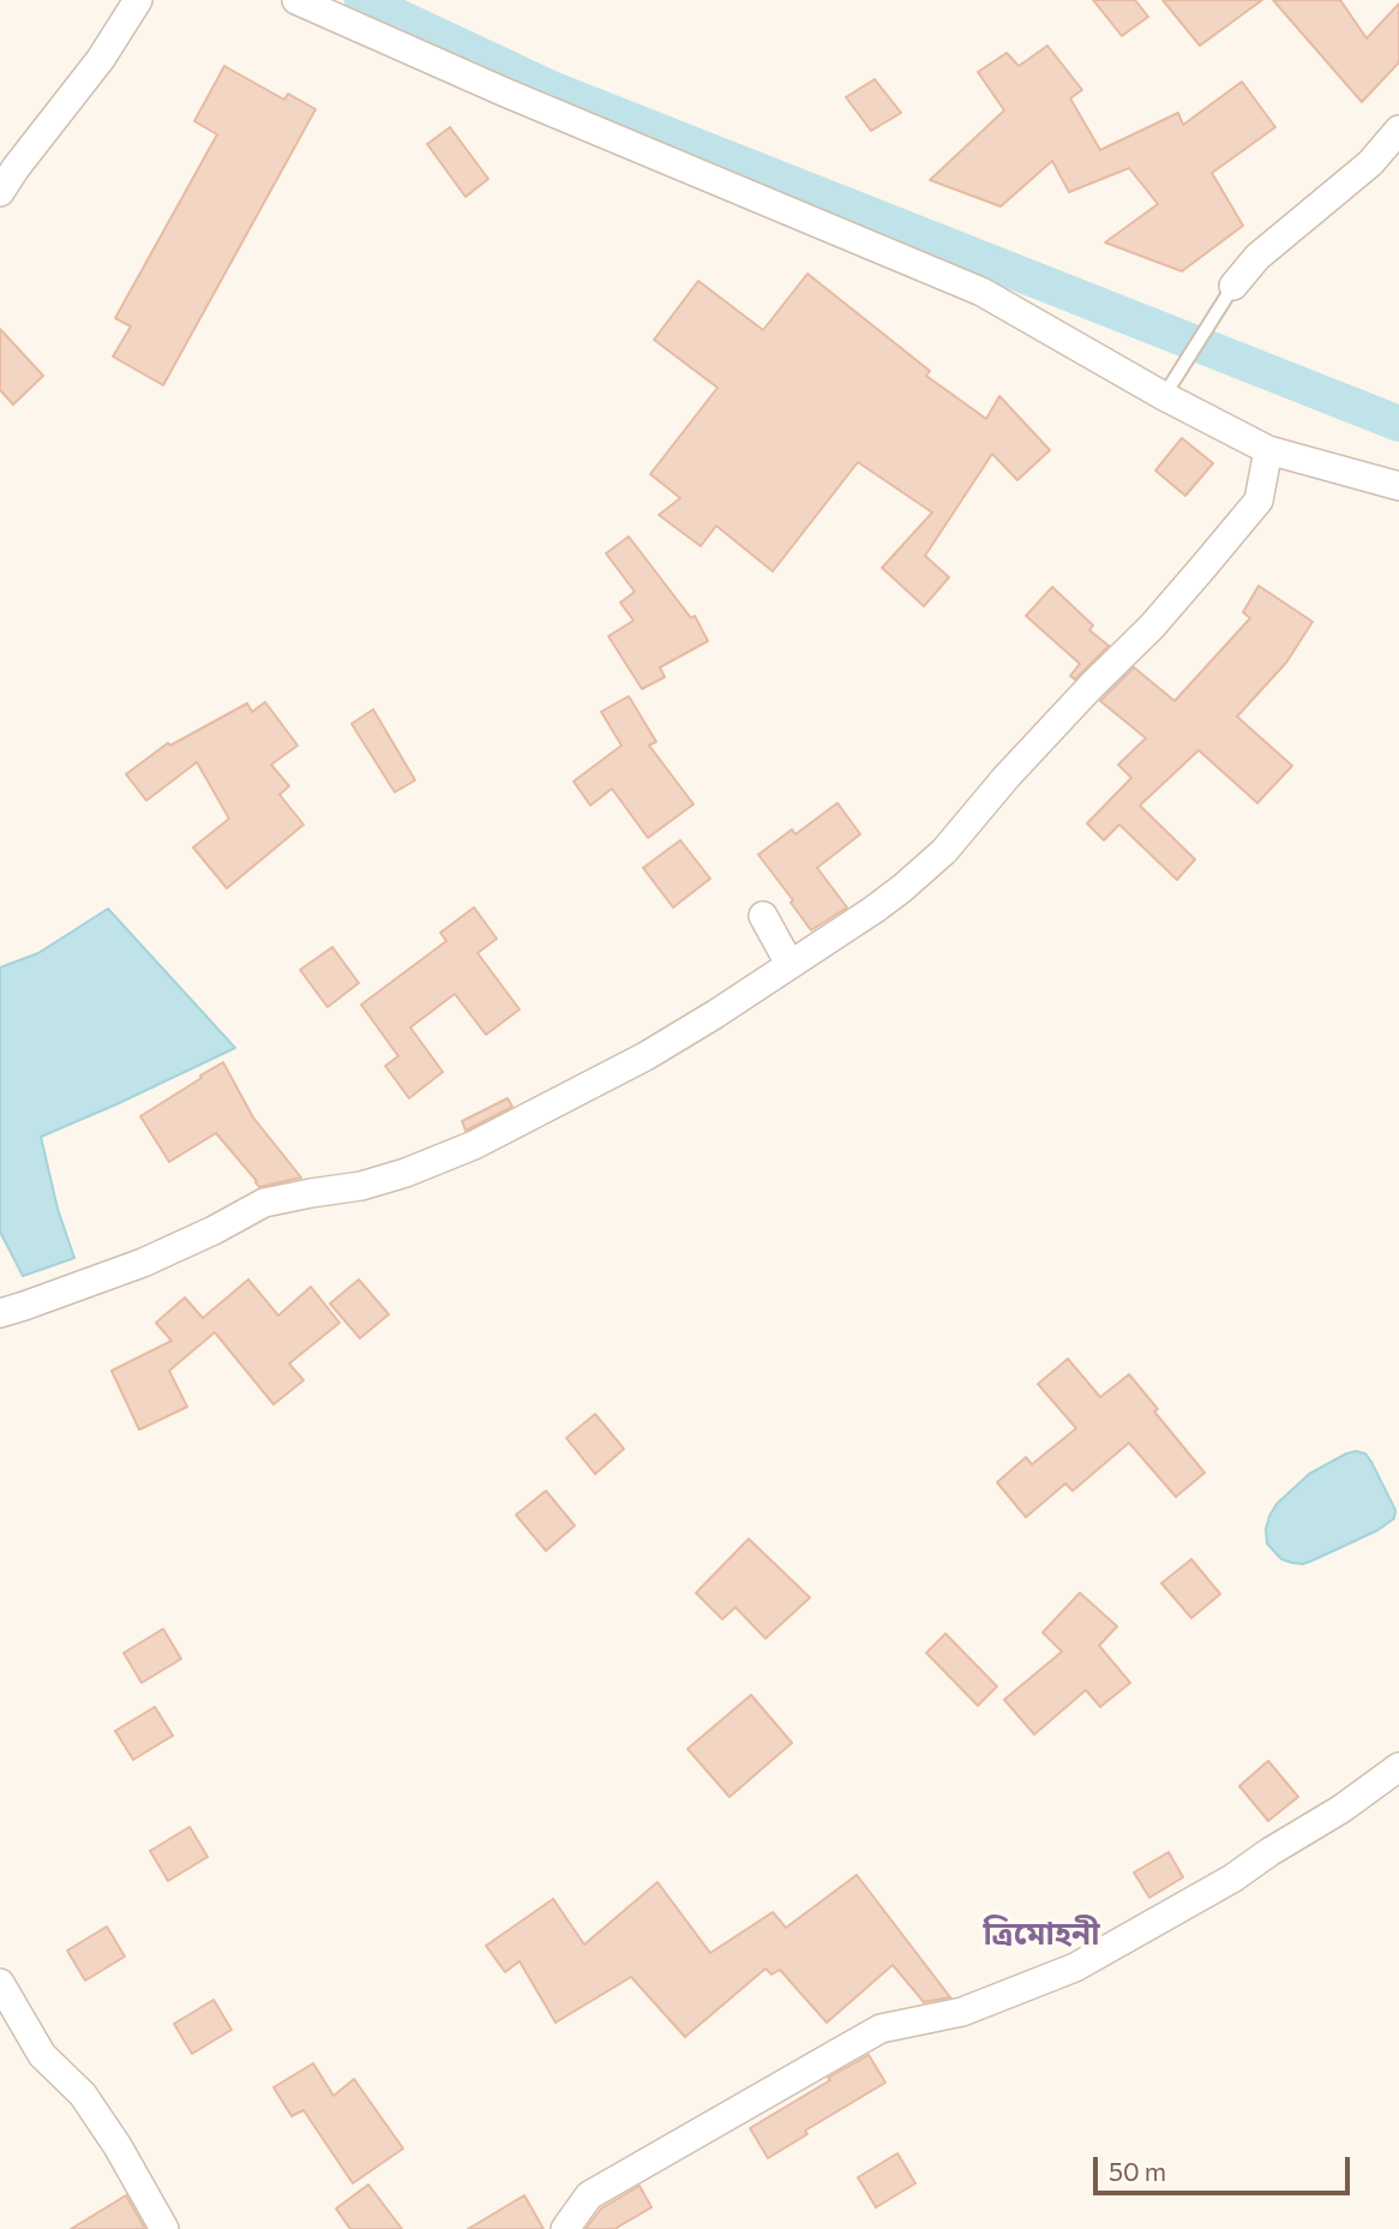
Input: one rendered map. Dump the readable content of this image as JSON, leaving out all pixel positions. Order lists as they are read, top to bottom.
{
  "districts": ["ত্রিমোহনী"],
  "scale_bar": "50 m"
}
